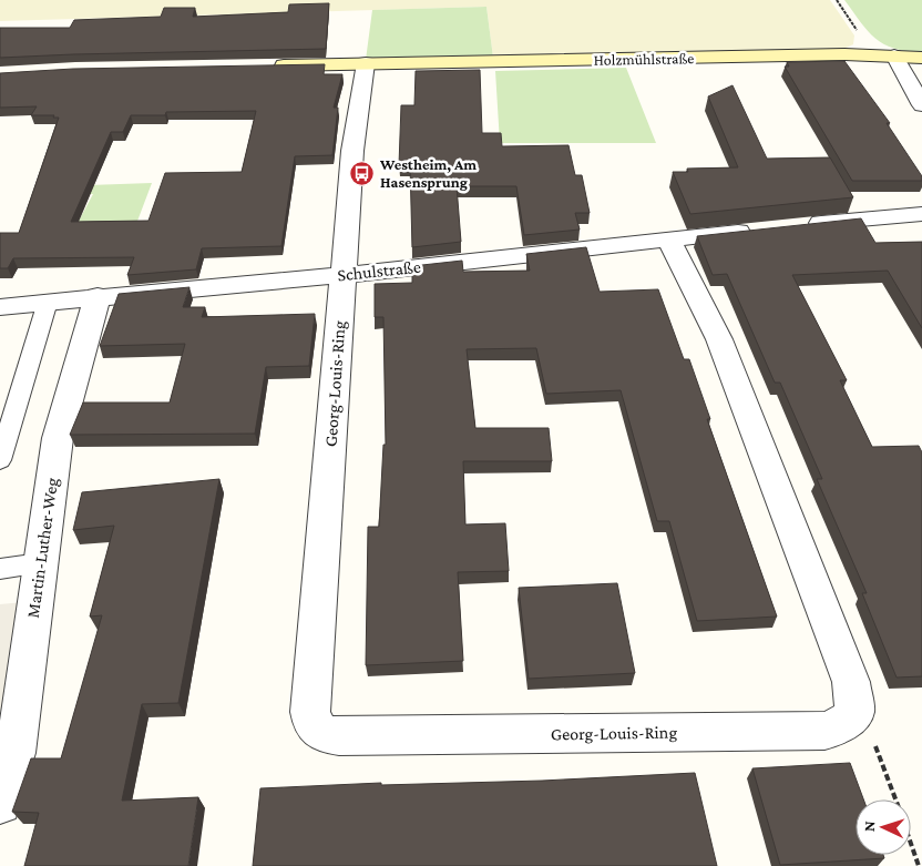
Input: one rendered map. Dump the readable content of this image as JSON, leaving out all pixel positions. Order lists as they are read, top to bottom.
{
  "streets": {
    "main road": ["Holzmühlstraße"],
    "street": ["Schulstraße", "Georg-Louis-Ring", "Martin-Luther-Weg"]
  },
  "crossings": [
    ["Holzmühlstraße", "Georg-Louis-Ring"],
    ["Schulstraße", "Georg-Louis-Ring"],
    ["Schulstraße", "Martin-Luther-Weg"]
  ],
  "places": {
    "bus stop": ["Westheim, Am Hasensprung"]
  },
  "north": "left"
}
